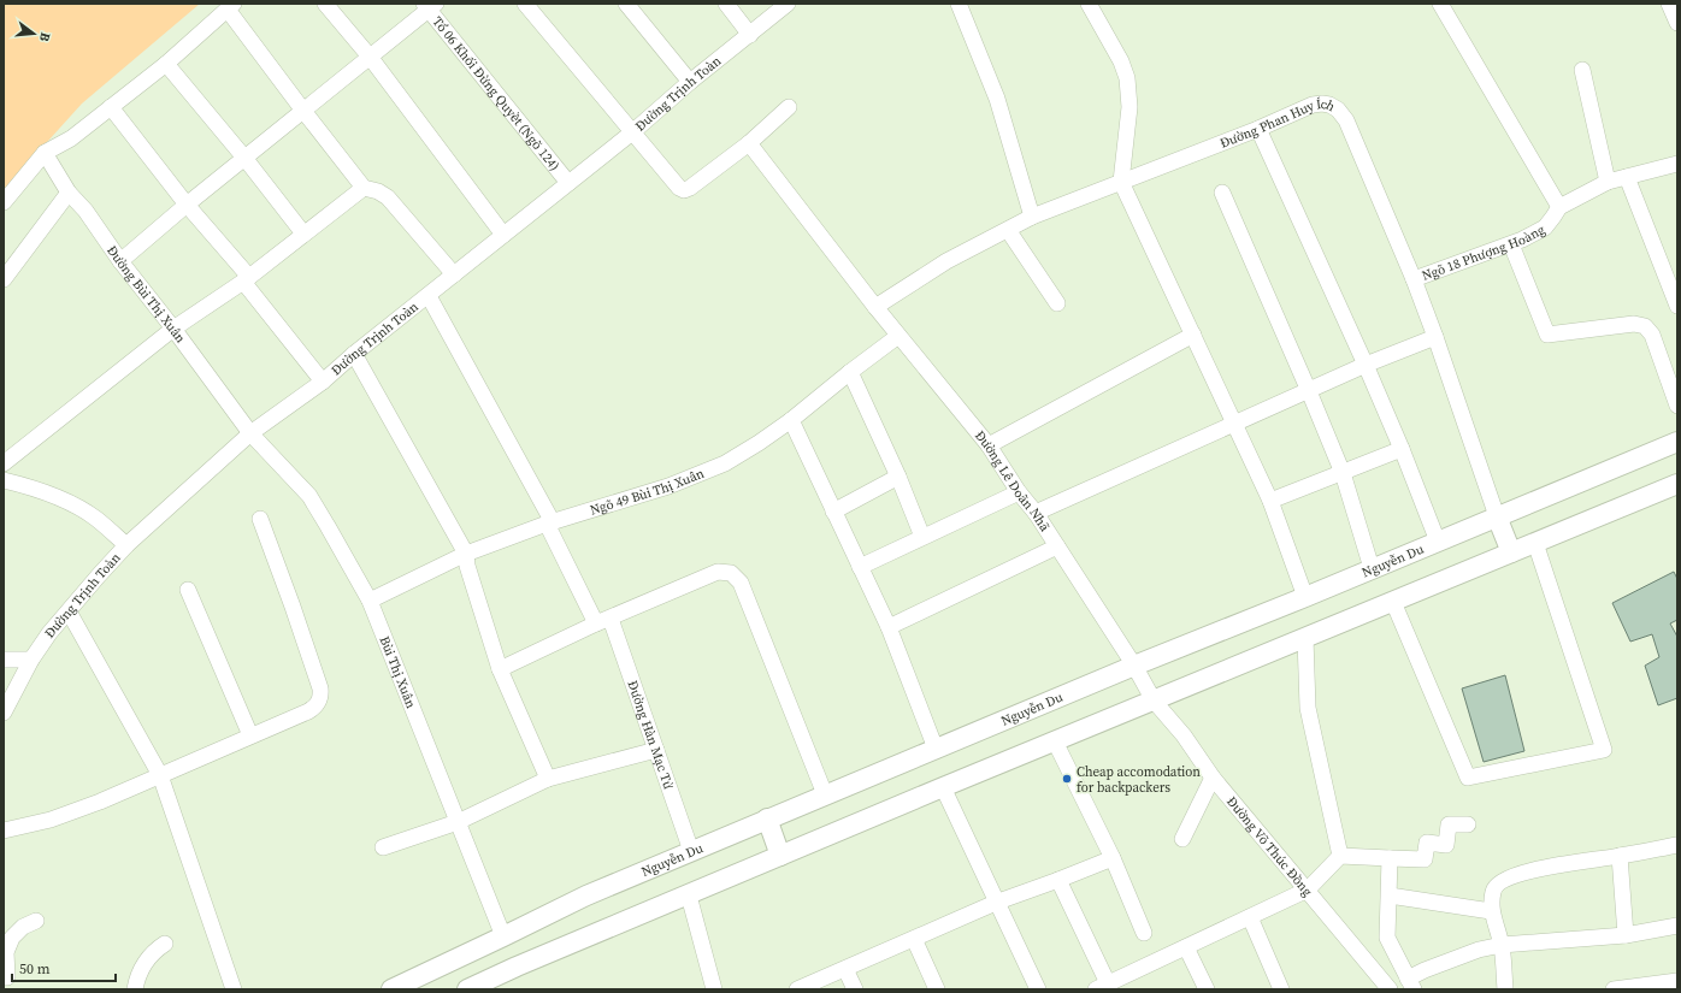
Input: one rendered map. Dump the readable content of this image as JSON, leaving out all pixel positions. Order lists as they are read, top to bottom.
{
  "streets": {
    "main road": ["Nguyễn Du"],
    "street": [
      "Tổ 06 Khối Đừng Quyềt (Ngõ 124)",
      "Đường Trịnh Toàn",
      "Đường Phan Huy Ích",
      "Ngõ 18 Phượng Hoàng",
      "Đường Bùi Thị Xuân",
      "Đường Lê Doãn Nhã",
      "Ngõ 49 Bùi Thị Xuân",
      "Bùi Thị Xuân",
      "Đường Hàn Mạc Tử",
      "Đường Võ Thúc Đồng"
    ]
  },
  "crossings": [
    ["Tổ 06 Khối Đừng Quyềt (Ngõ 124)", "Đường Trịnh Toàn"],
    ["Đường Trịnh Toàn", "Đường Bùi Thị Xuân"],
    ["Đường Trịnh Toàn", "Bùi Thị Xuân"],
    ["Đường Trịnh Toàn", "Đường Hàn Mạc Tử"],
    ["Đường Phan Huy Ích", "Ngõ 18 Phượng Hoàng"],
    ["Đường Phan Huy Ích", "Đường Lê Doãn Nhã"],
    ["Đường Phan Huy Ích", "Nguyễn Du"],
    ["Đường Bùi Thị Xuân", "Bùi Thị Xuân"],
    ["Đường Lê Doãn Nhã", "Ngõ 49 Bùi Thị Xuân"],
    ["Đường Lê Doãn Nhã", "Nguyễn Du"],
    ["Đường Lê Doãn Nhã", "Đường Võ Thúc Đồng"],
    ["Ngõ 49 Bùi Thị Xuân", "Bùi Thị Xuân"],
    ["Ngõ 49 Bùi Thị Xuân", "Đường Hàn Mạc Tử"],
    ["Nguyễn Du", "Bùi Thị Xuân"],
    ["Nguyễn Du", "Đường Hàn Mạc Tử"]
  ],
  "places": ["Cheap accomodation for backpackers"],
  "scale_bar": "50 m",
  "north": "right"
}
